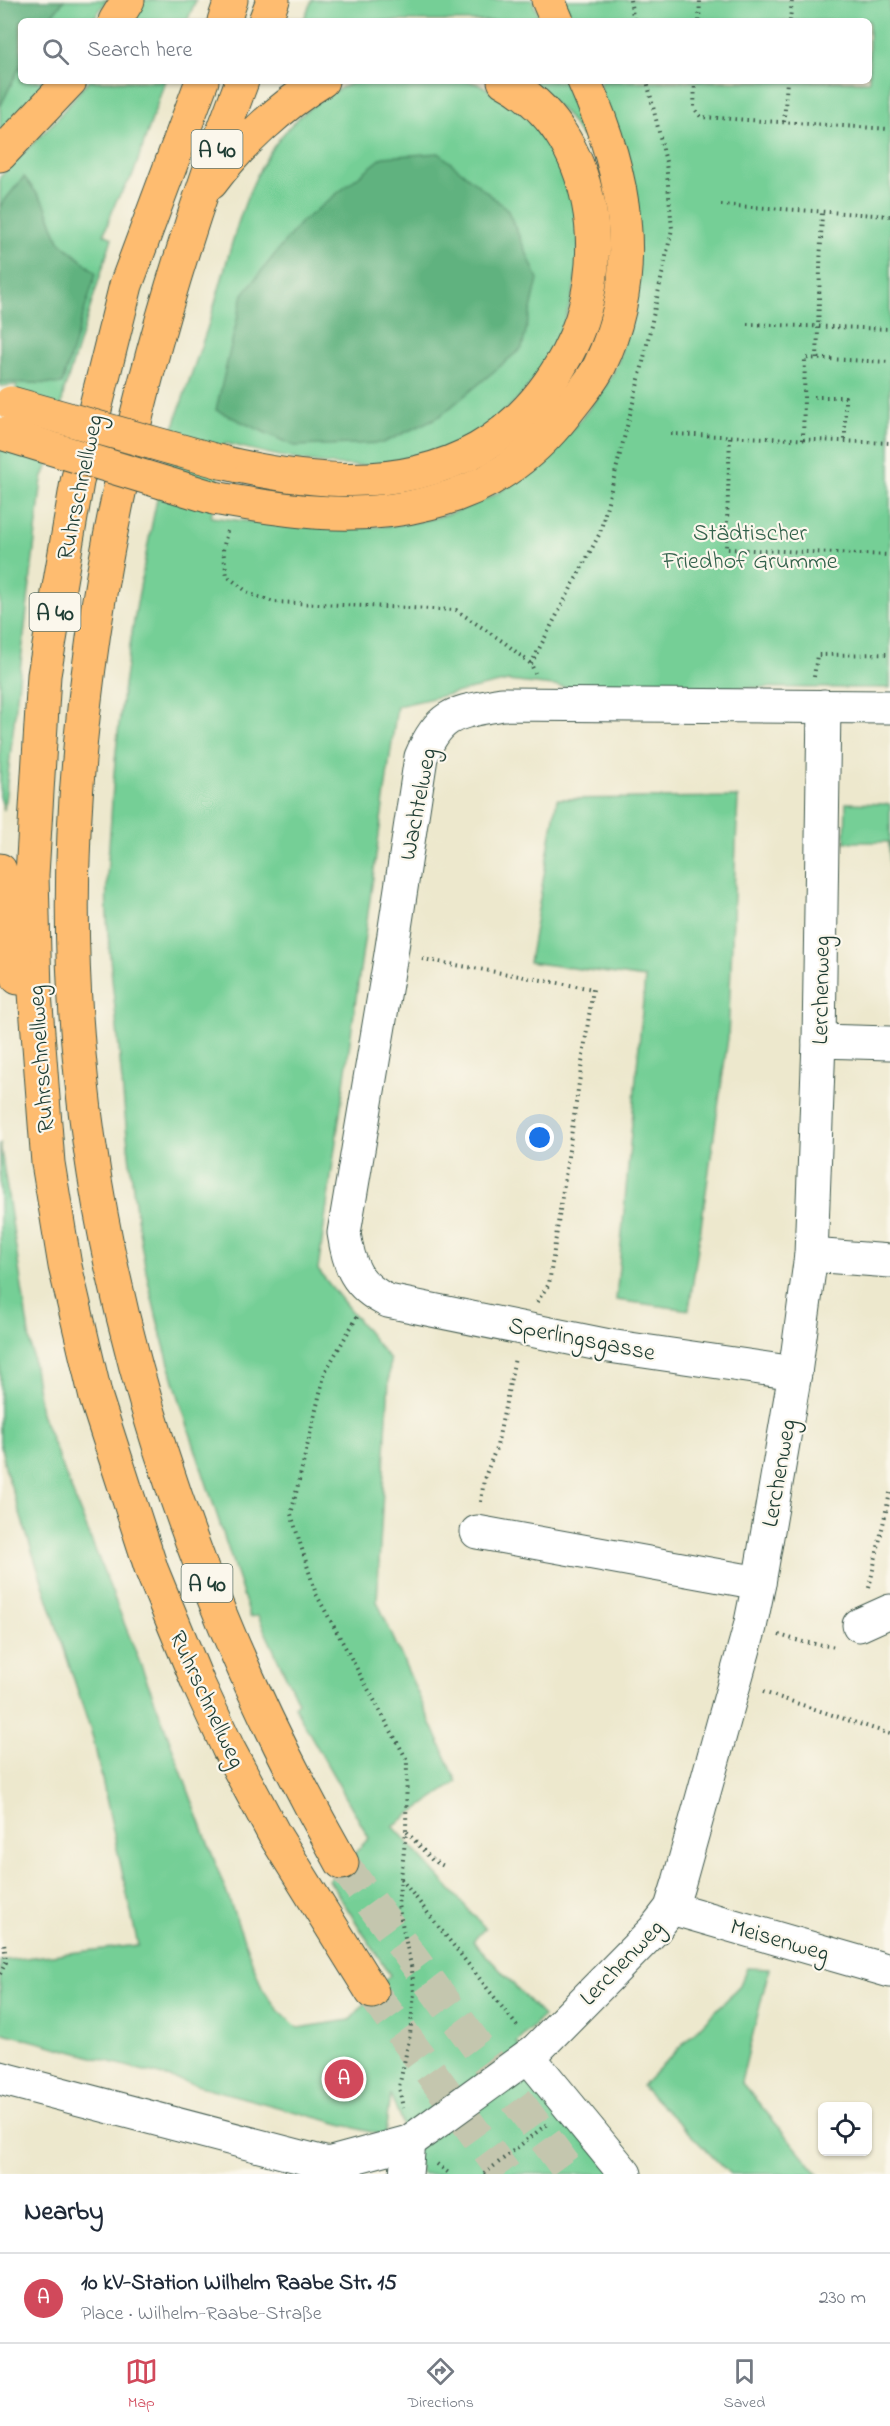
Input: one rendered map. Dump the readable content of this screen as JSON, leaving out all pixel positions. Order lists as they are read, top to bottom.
{
  "streets": {
    "highway": ["A 40", "Ruhrschnellweg"],
    "street": [
      "Wachtelweg",
      "Lerchenweg",
      "Sperlingsgasse",
      "Meisenweg"
    ]
  },
  "crossings": [
    ["Wachtelweg", "Lerchenweg"],
    ["Wachtelweg", "Sperlingsgasse"],
    ["Lerchenweg", "Sperlingsgasse"],
    ["Lerchenweg", "Meisenweg"]
  ],
  "parks": ["Städtischer Friedhof Grumme"],
  "page": {
    "search": "Search here",
    "pins": "A",
    "heading": "Nearby",
    "list": [
      {
        "mark": "A",
        "name": "10 kV-Station Wilhelm Raabe Str. 15",
        "note": "Place · Wilhelm-Raabe-Straße",
        "value": "230 m"
      }
    ],
    "nav": ["Map", "Directions", "Saved"]
  }
}
